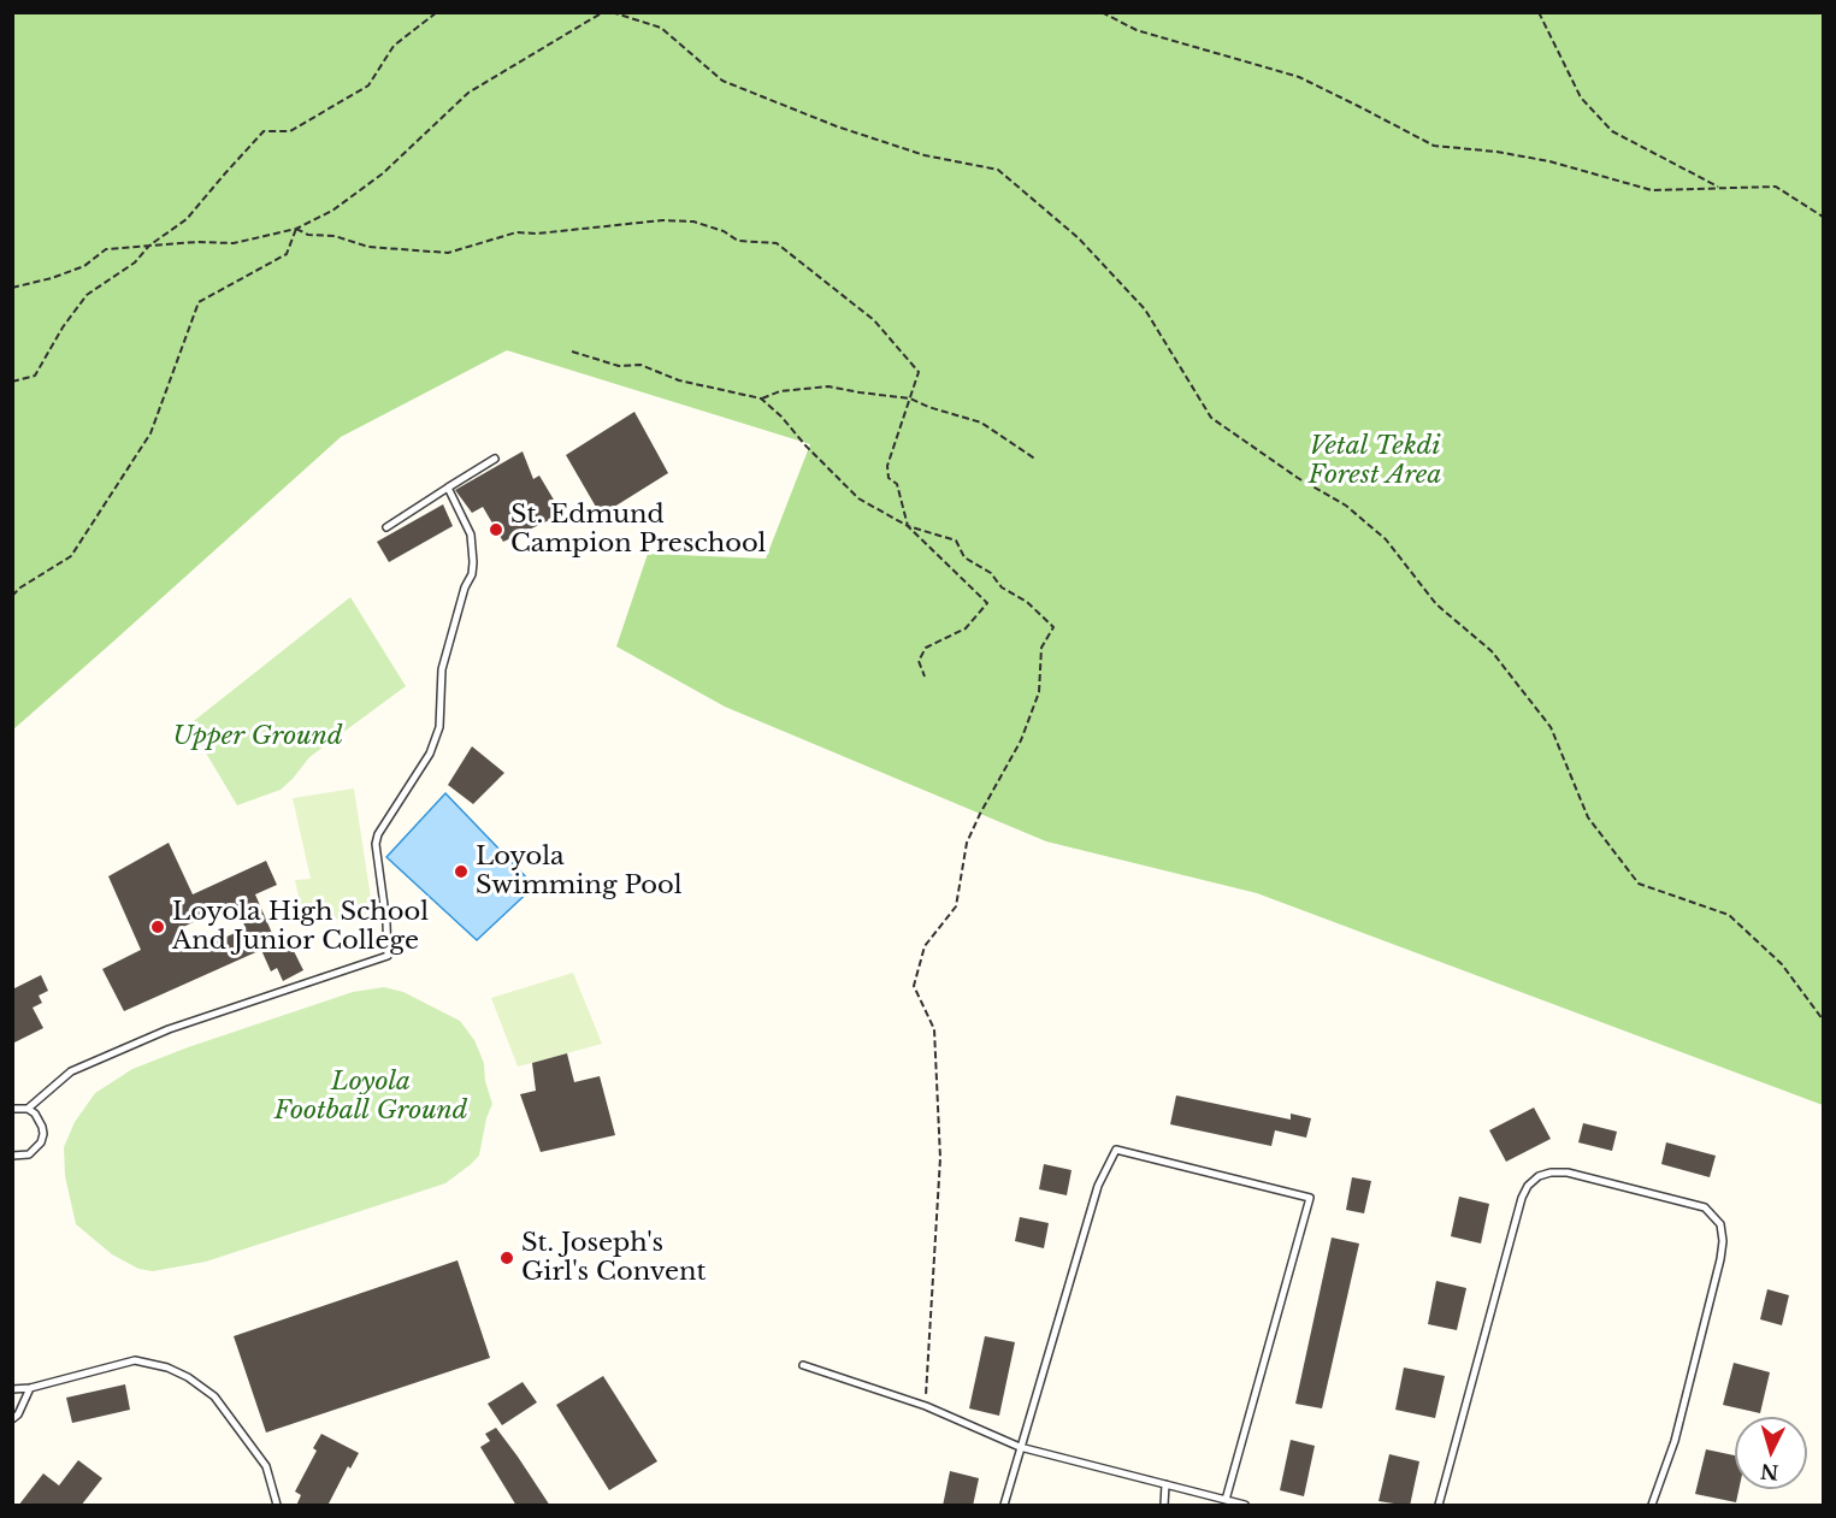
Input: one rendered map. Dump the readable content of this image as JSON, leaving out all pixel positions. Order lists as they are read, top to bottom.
{
  "parks": ["Vetal Tekdi Forest Area", "Upper Ground", "Loyola Football Ground"],
  "places": [
    "St. Edmund Campion Preschool",
    "Loyola Swimming Pool",
    "Loyola High School And Junior College",
    "St. Joseph's Girl's Convent"
  ],
  "north": "bottom"
}
